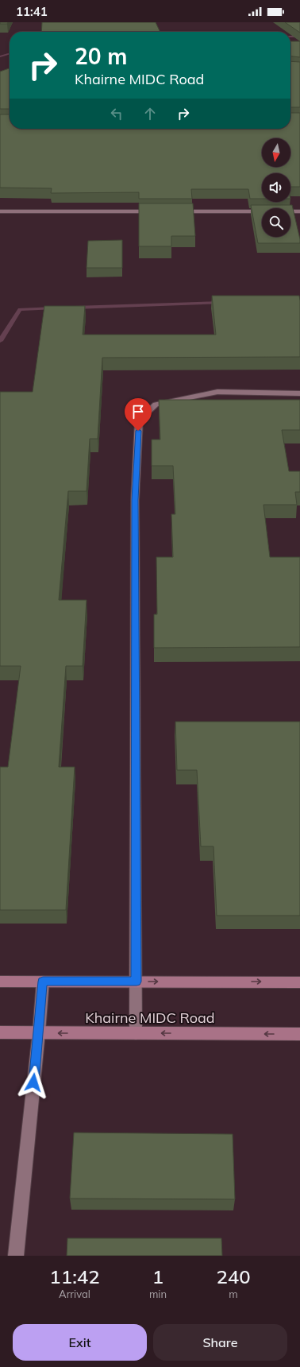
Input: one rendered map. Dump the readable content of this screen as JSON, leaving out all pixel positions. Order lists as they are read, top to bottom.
{
  "streets": {
    "main road": ["Khairne MIDC Road"]
  },
  "north": "bottom",
  "page": {
    "status": "11:41",
    "turn": ["20 m", "Khairne MIDC Road"],
    "eta": [
      "11:42",
      "Arrival",
      "1",
      "min",
      "240",
      "m"
    ],
    "buttons": ["Exit", "Share"]
  }
}
